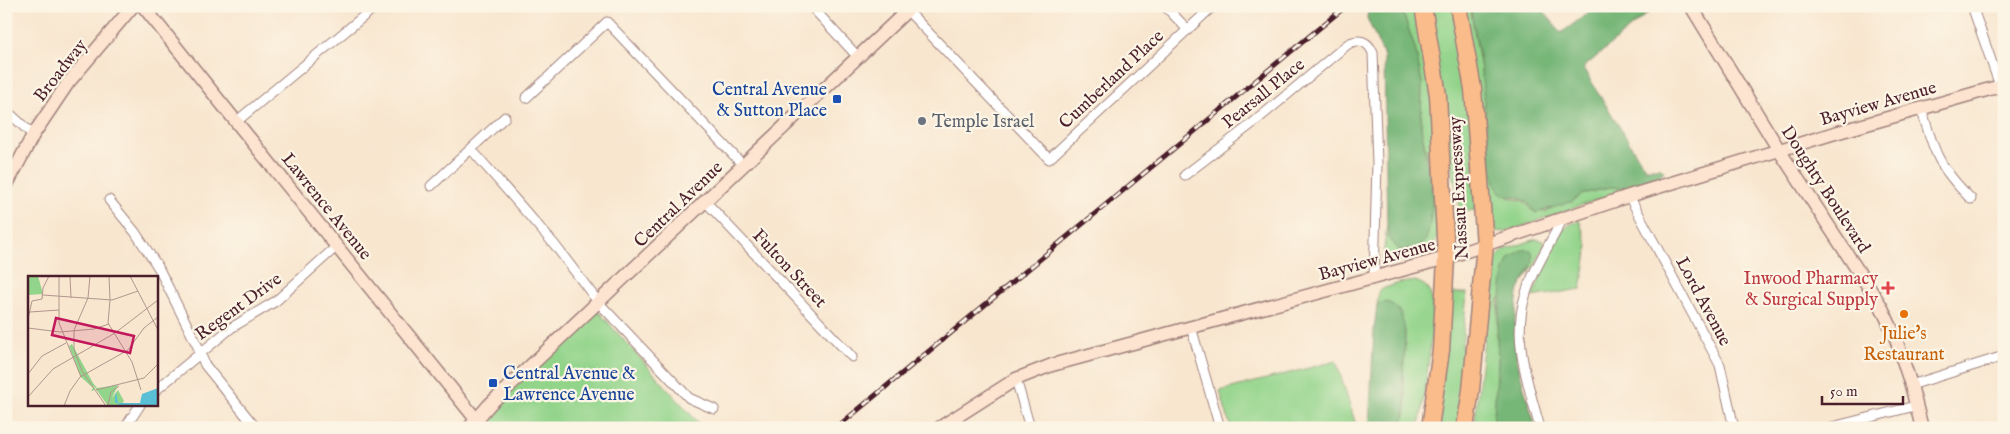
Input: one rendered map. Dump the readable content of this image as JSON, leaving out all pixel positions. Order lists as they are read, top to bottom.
{
  "streets": {
    "highway": ["Nassau Expressway"],
    "street": [
      "Broadway",
      "Cumberland Place",
      "Pearsall Place",
      "Bayview Avenue",
      "Doughty Boulevard",
      "Central Avenue",
      "Lawrence Avenue",
      "Fulton Street",
      "Lord Avenue",
      "Regent Drive"
    ]
  },
  "crossings": [
    ["Cumberland Place", "Central Avenue"],
    ["Pearsall Place", "Bayview Avenue"],
    ["Bayview Avenue", "Nassau Expressway"],
    ["Bayview Avenue", "Doughty Boulevard"],
    ["Bayview Avenue", "Lord Avenue"],
    ["Central Avenue", "Lawrence Avenue"],
    ["Central Avenue", "Fulton Street"],
    ["Lawrence Avenue", "Regent Drive"]
  ],
  "places": {
    "transit": ["Central Avenue & Sutton Place", "Central Avenue & Lawrence Avenue"],
    "other": ["Temple Israel", "Julie's Restaurant"],
    "health": ["Inwood Pharmacy & Surgical Supply"]
  },
  "scale_bar": "50 m"
}
